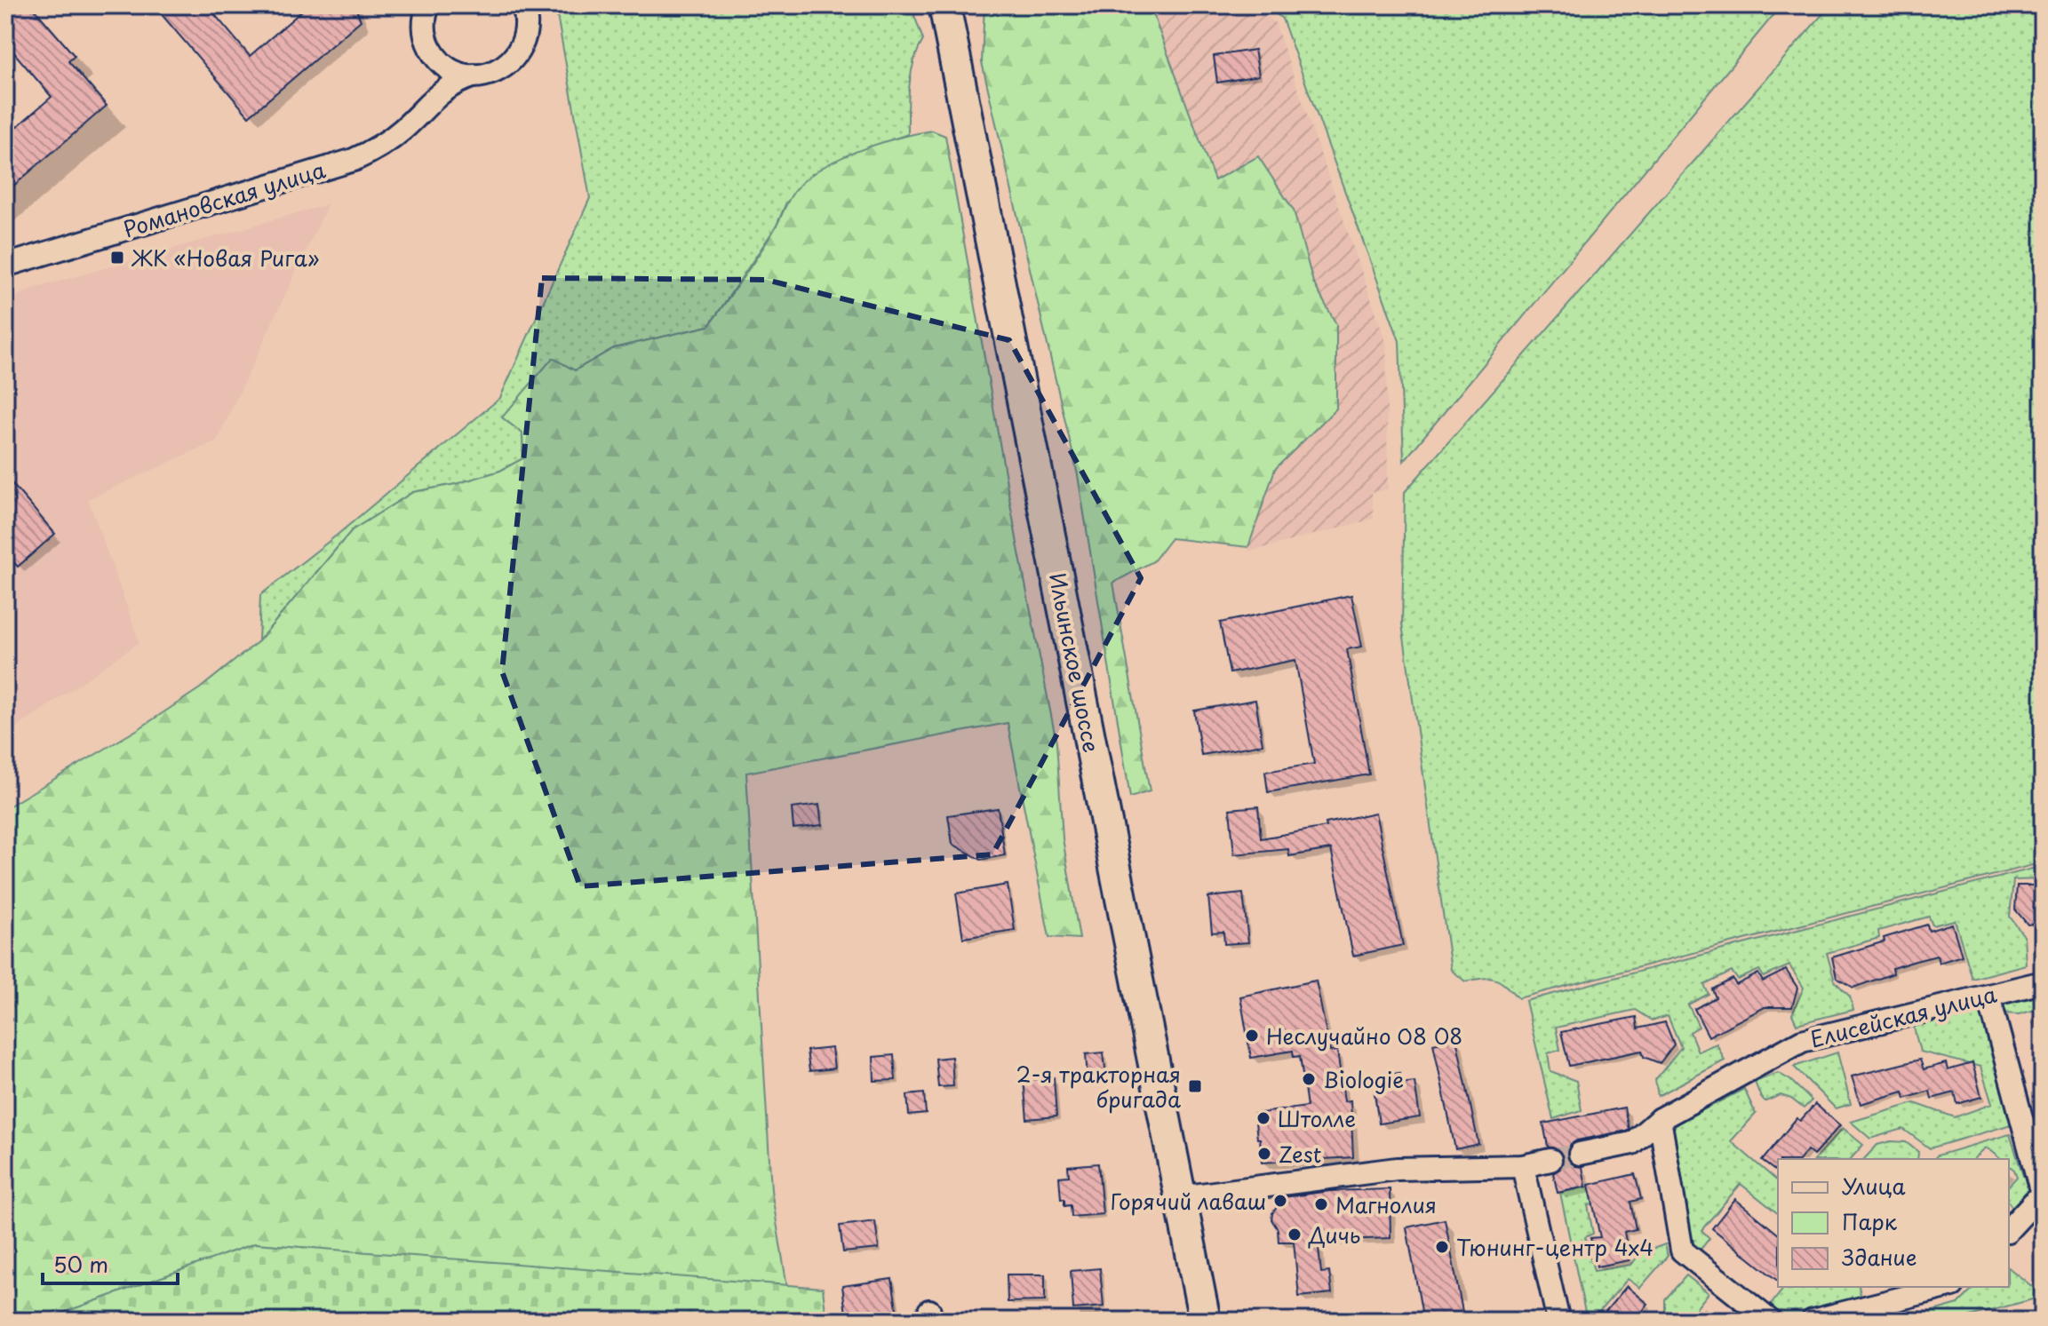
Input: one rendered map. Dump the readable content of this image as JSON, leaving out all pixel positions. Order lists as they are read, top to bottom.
{
  "streets": {
    "main road": ["Ильинское шоссе"],
    "street": ["Романовская улица", "Елисейская улица"]
  },
  "places": {
    "transit": ["ЖК «Новая Рига»", "2-я тракторная бригада"],
    "other": [
      "Неслучайно 08 08",
      "Biologie",
      "Штолле",
      "Zest",
      "Горячий лаваш",
      "Магнолия",
      "Дичь",
      "Тюнинг-центр 4х4"
    ]
  },
  "legend": ["Улица", "Парк", "Здание"],
  "scale_bar": "50 m"
}
